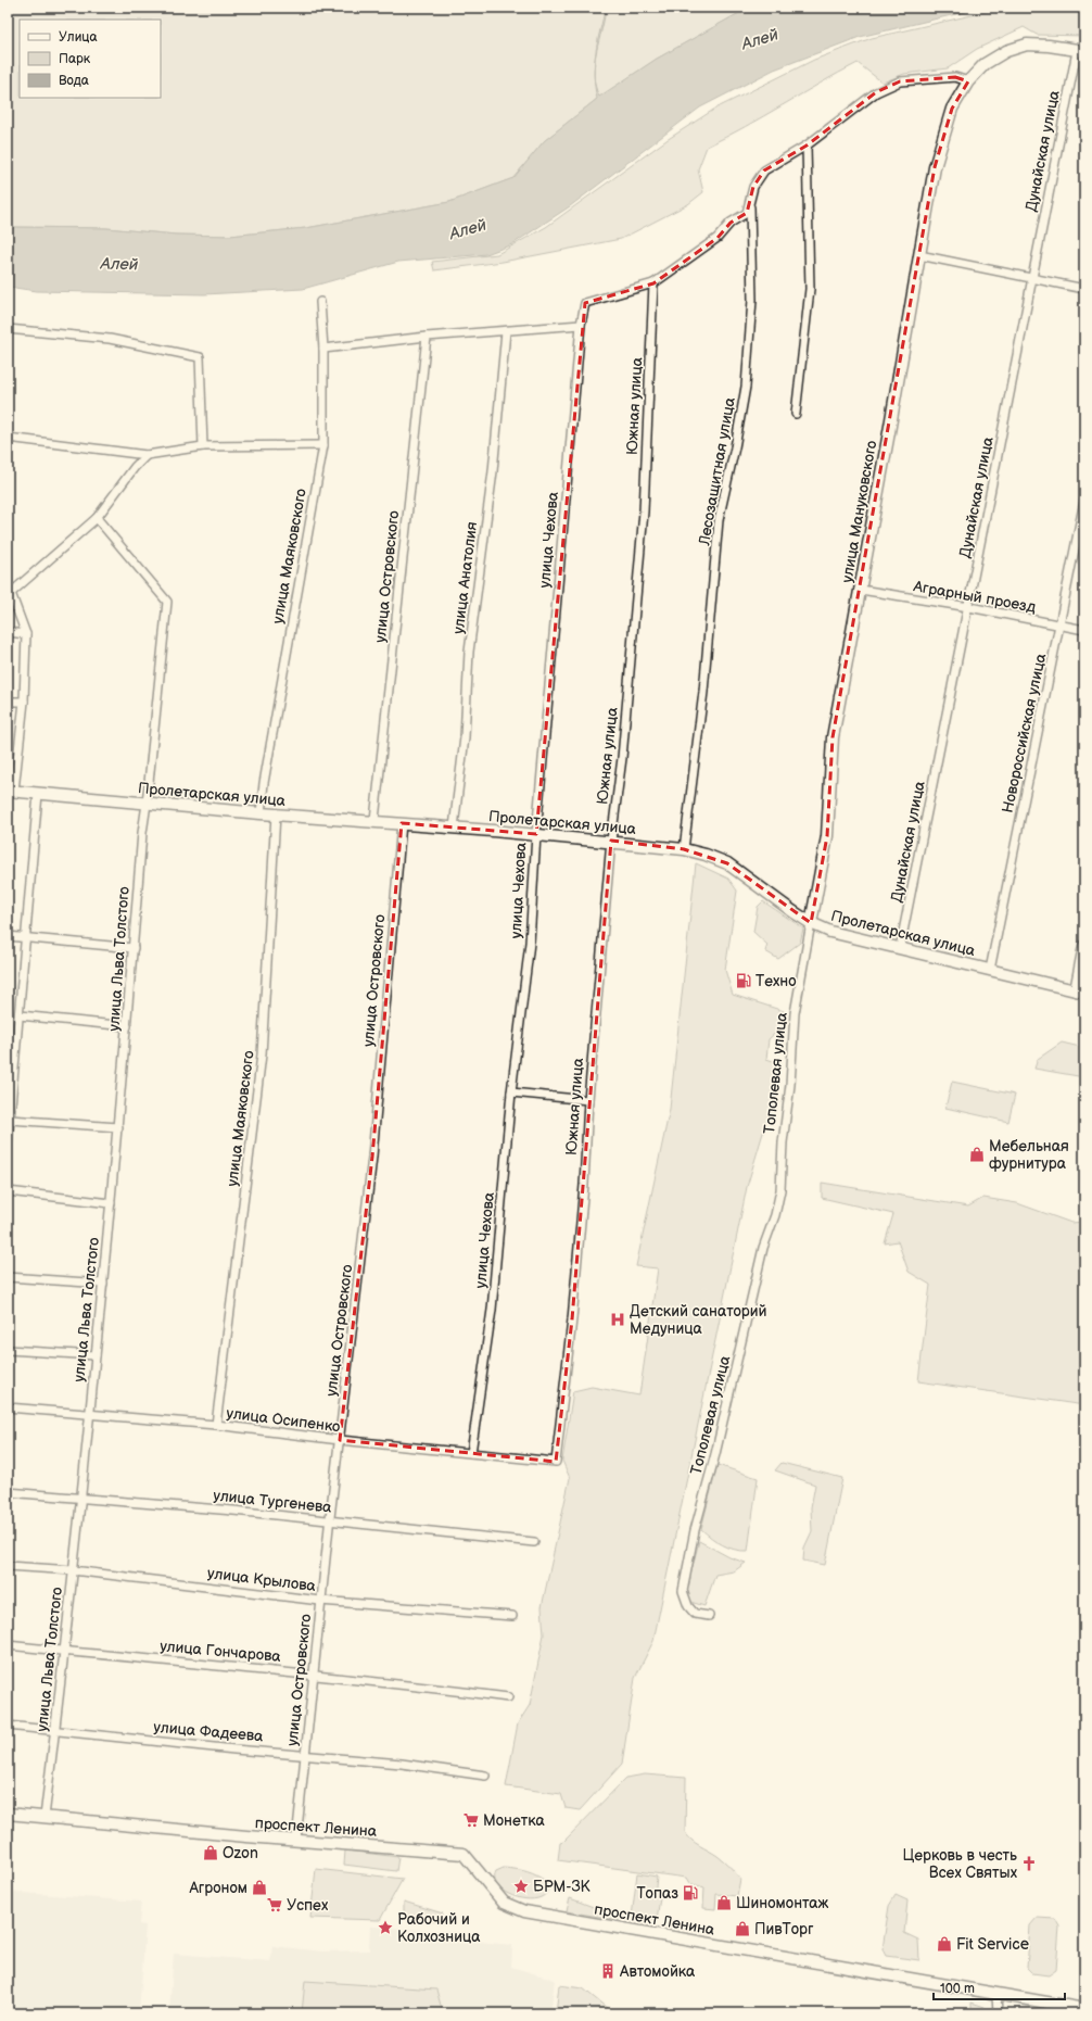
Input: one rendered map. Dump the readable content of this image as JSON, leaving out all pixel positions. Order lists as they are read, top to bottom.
{
  "streets": {
    "street": [
      "Дунайская улица",
      "Южная улица",
      "Лесозащитная улица",
      "улица Мануковского",
      "улица Чехова",
      "улица Маяковского",
      "улица Островского",
      "улица Анатолия",
      "Аграрный проезд",
      "Новороссийская улица",
      "Пролетарская улица",
      "улица Льва Толстого",
      "Тополевая улица",
      "улица Осипенко",
      "улица Тургенева",
      "улица Крылова",
      "улица Гончарова",
      "улица Фадеева",
      "проспект Ленина"
    ]
  },
  "crossings": [
    ["Дунайская улица", "улица Мануковского"],
    ["Дунайская улица", "Аграрный проезд"],
    ["Дунайская улица", "Пролетарская улица"],
    ["Южная улица", "улица Чехова"],
    ["Южная улица", "Пролетарская улица"],
    ["Южная улица", "улица Осипенко"],
    ["Лесозащитная улица", "Пролетарская улица"],
    ["улица Мануковского", "Аграрный проезд"],
    ["улица Мануковского", "Пролетарская улица"],
    ["улица Мануковского", "Тополевая улица"],
    ["улица Чехова", "Пролетарская улица"],
    ["улица Чехова", "улица Осипенко"],
    ["улица Маяковского", "Пролетарская улица"],
    ["улица Маяковского", "улица Осипенко"],
    ["улица Островского", "Пролетарская улица"],
    ["улица Островского", "улица Осипенко"],
    ["улица Островского", "улица Тургенева"],
    ["улица Островского", "улица Крылова"],
    ["улица Островского", "улица Гончарова"],
    ["улица Островского", "улица Фадеева"],
    ["улица Островского", "проспект Ленина"],
    ["улица Анатолия", "Пролетарская улица"],
    ["Аграрный проезд", "Новороссийская улица"],
    ["Новороссийская улица", "Пролетарская улица"],
    ["Пролетарская улица", "улица Льва Толстого"],
    ["Пролетарская улица", "Тополевая улица"],
    ["улица Льва Толстого", "улица Осипенко"],
    ["улица Льва Толстого", "улица Тургенева"],
    ["улица Льва Толстого", "улица Крылова"],
    ["улица Льва Толстого", "улица Гончарова"],
    ["улица Льва Толстого", "улица Фадеева"],
    ["улица Льва Толстого", "проспект Ленина"]
  ],
  "water": ["Алей"],
  "places": {
    "fuel station": ["Техно", "Топаз"],
    "shop": [
      "Мебельная фурнитура",
      "Ozon",
      "Агроном",
      "Шиномонтаж",
      "ПивТорг",
      "Fit Service"
    ],
    "hospital": ["Детский санаторий Медуница"],
    "supermarket": ["Монетка", "Успех"],
    "church": ["Церковь в честь Всех Святых"],
    "place": ["БРМ-ЗК", "Рабочий и Колхозница"],
    "building": ["Автомойка"]
  },
  "legend": ["Улица", "Парк", "Вода"],
  "scale_bar": "100 m"
}
